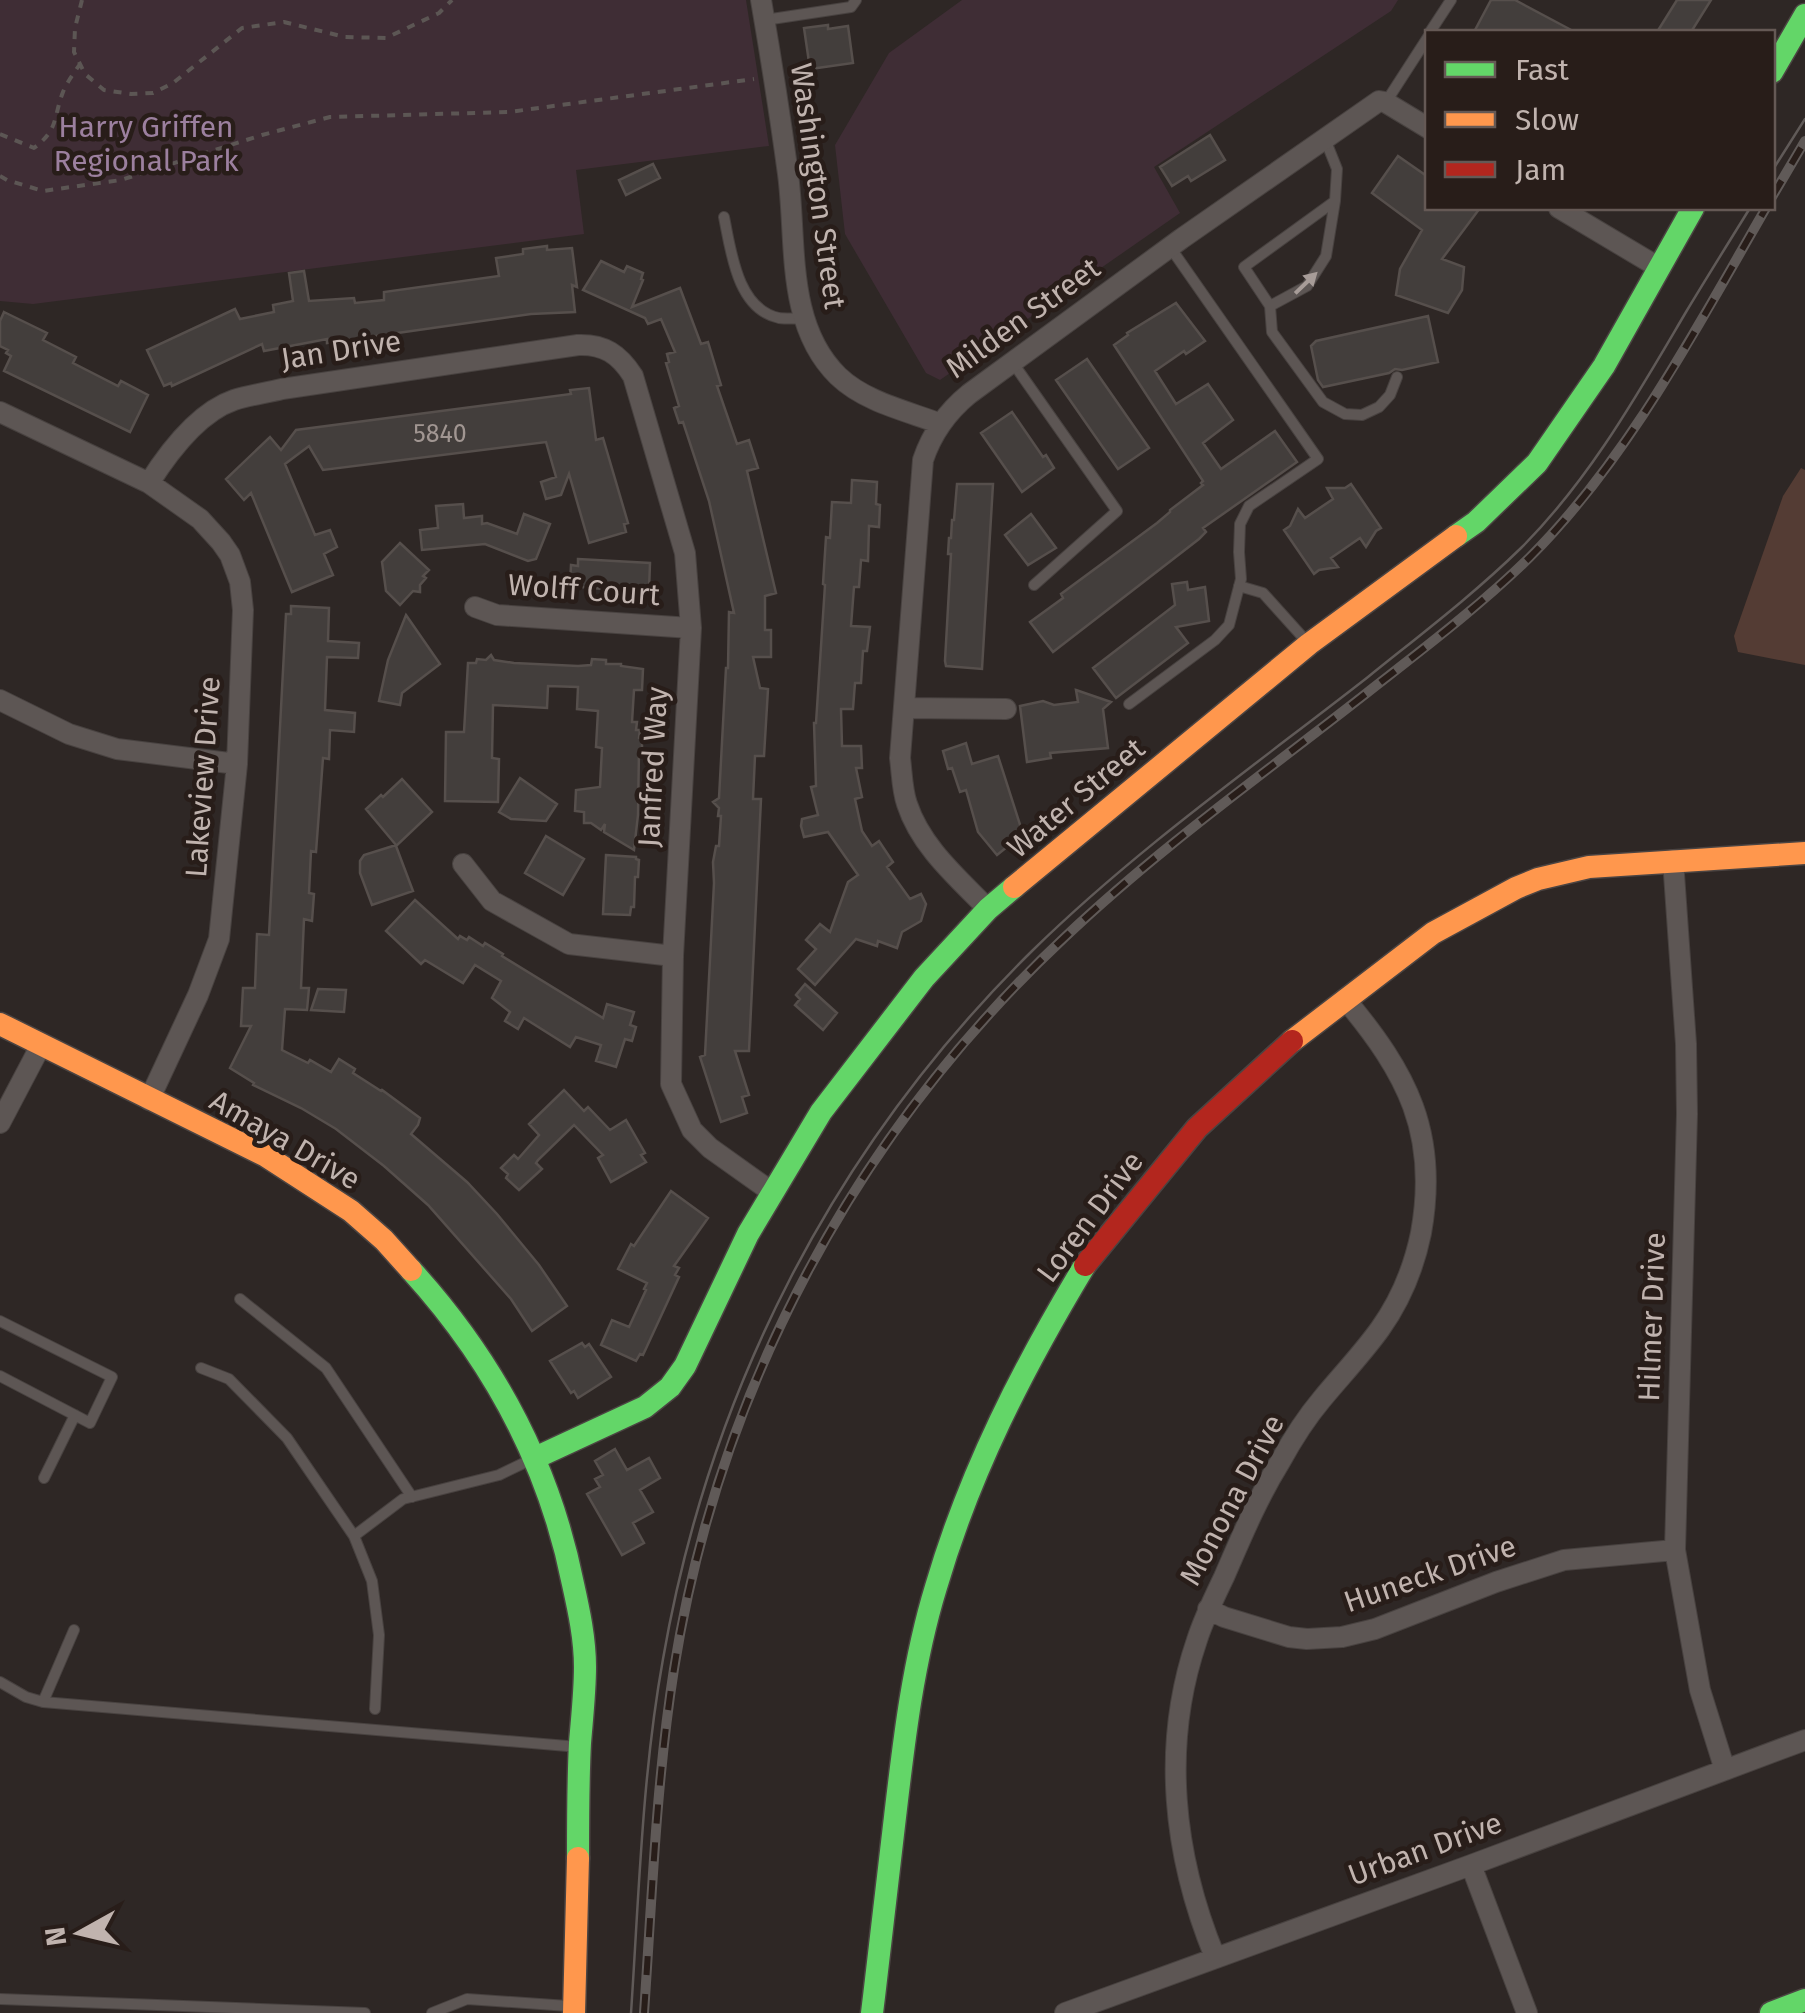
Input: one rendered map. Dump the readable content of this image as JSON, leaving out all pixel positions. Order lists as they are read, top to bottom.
{
  "streets": {
    "street": [
      "Washington Street",
      "Milden Street",
      "Jan Drive",
      "Wolff Court",
      "Janfred Way",
      "Lakeview Drive",
      "Water Street",
      "Amaya Drive",
      "Loren Drive",
      "Hilmer Drive",
      "Monona Drive",
      "Huneck Drive",
      "Urban Drive"
    ]
  },
  "crossings": [
    ["Washington Street", "Milden Street"],
    ["Milden Street", "Water Street"],
    ["Jan Drive", "Janfred Way"],
    ["Jan Drive", "Lakeview Drive"],
    ["Wolff Court", "Janfred Way"],
    ["Janfred Way", "Water Street"],
    ["Lakeview Drive", "Amaya Drive"],
    ["Water Street", "Amaya Drive"],
    ["Loren Drive", "Hilmer Drive"],
    ["Loren Drive", "Monona Drive"],
    ["Hilmer Drive", "Huneck Drive"],
    ["Hilmer Drive", "Urban Drive"],
    ["Monona Drive", "Huneck Drive"],
    ["Monona Drive", "Urban Drive"]
  ],
  "parks": ["Harry Griffen Regional Park"],
  "house_numbers": ["5840"],
  "legend": ["Fast", "Slow", "Jam"],
  "north": "left"
}
